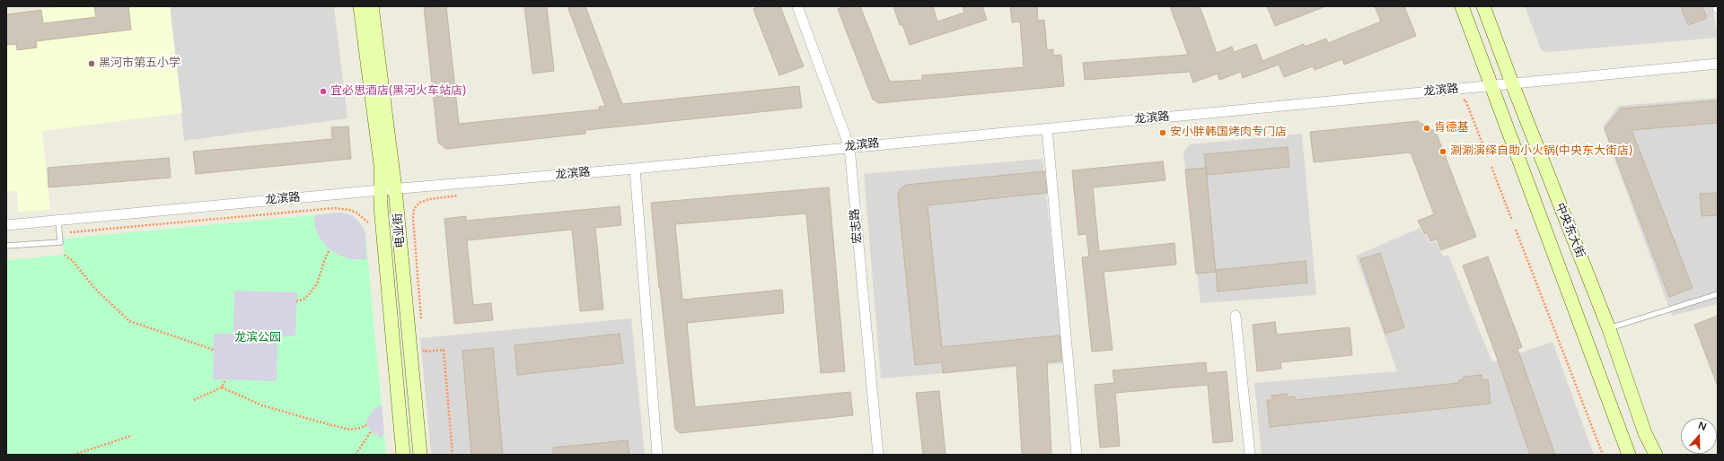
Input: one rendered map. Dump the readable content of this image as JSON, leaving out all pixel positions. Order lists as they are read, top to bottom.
{
  "streets": {
    "main road": ["电业街", "中央东大街"],
    "street": ["龙滨路", "宏志路"]
  },
  "crossings": [
    ["龙滨路", "宏志路"],
    ["龙滨路", "电业街"],
    ["龙滨路", "中央东大街"]
  ],
  "parks": ["龙滨公园"],
  "places": [
    "黑河市第五小学",
    "宜必思酒店(黑河火车站店)",
    "肯德基",
    "安小胖韩国烤肉专门店",
    "涮涮演绎自助小火锅(中央东大街店)"
  ],
  "north": "top"
}
